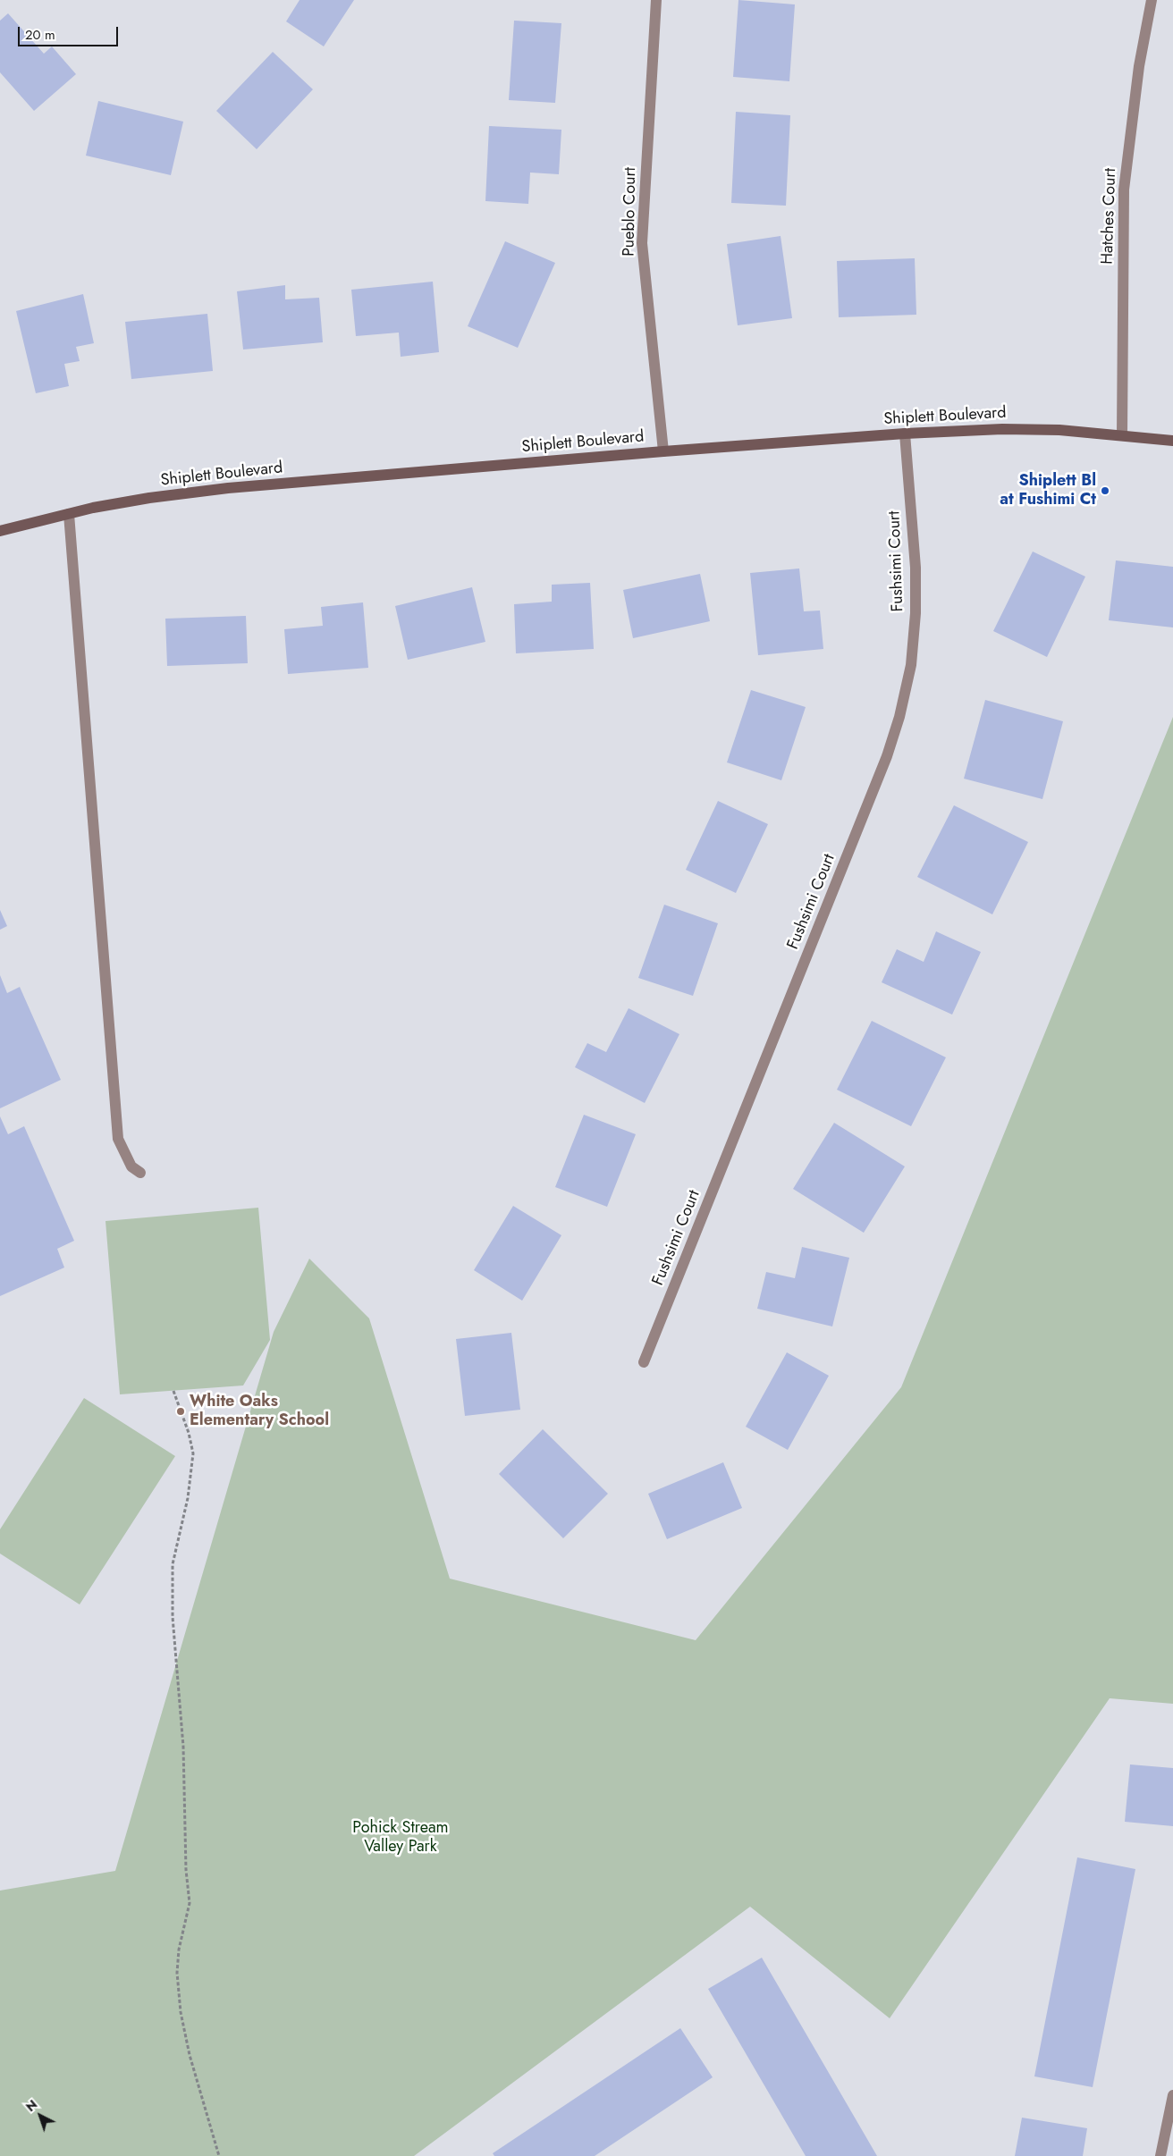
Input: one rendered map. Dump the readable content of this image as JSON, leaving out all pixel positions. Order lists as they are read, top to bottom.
{
  "streets": {
    "street": [
      "Pueblo Court",
      "Hatches Court",
      "Shiplett Boulevard",
      "Fushsimi Court"
    ]
  },
  "crossings": [
    ["Pueblo Court", "Shiplett Boulevard"],
    ["Hatches Court", "Shiplett Boulevard"],
    ["Shiplett Boulevard", "Fushsimi Court"]
  ],
  "parks": ["Pohick Stream Valley Park"],
  "places": ["Shiplett Bl at Fushimi Ct", "White Oaks Elementary School"],
  "scale_bar": "20 m",
  "north": "top left"
}
